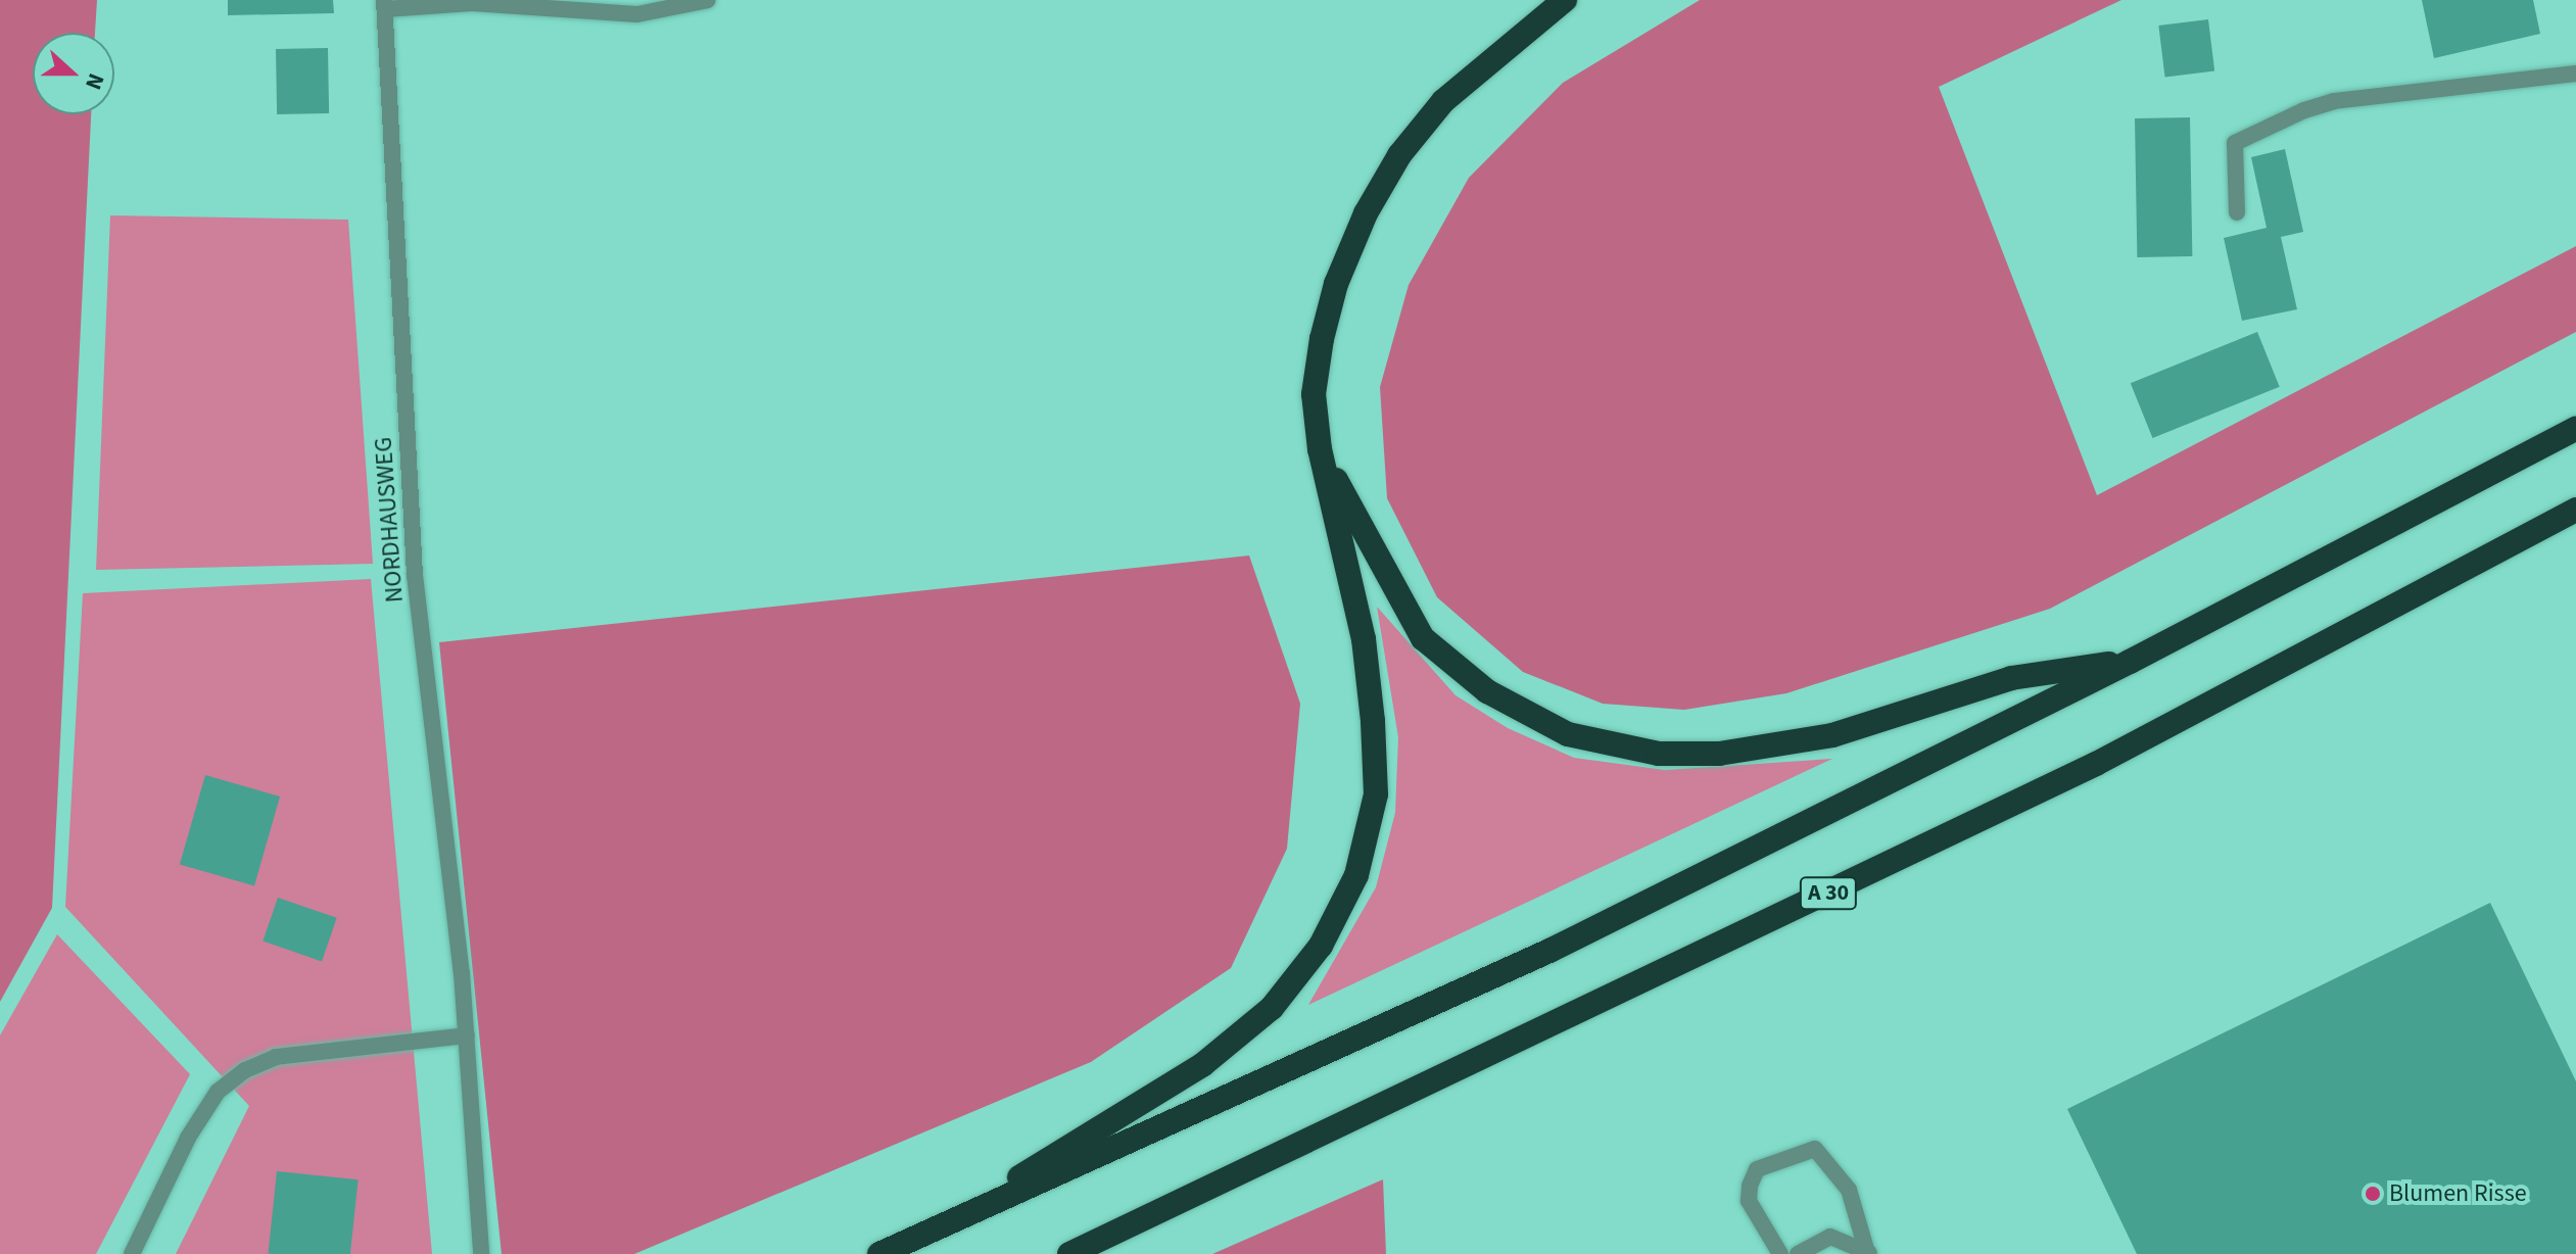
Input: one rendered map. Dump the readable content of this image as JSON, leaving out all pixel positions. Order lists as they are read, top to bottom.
{
  "streets": {
    "highway": ["A 30"],
    "street": ["NORDHAUSWEG"]
  },
  "places": ["Blumen Risse"],
  "north": "right"
}
